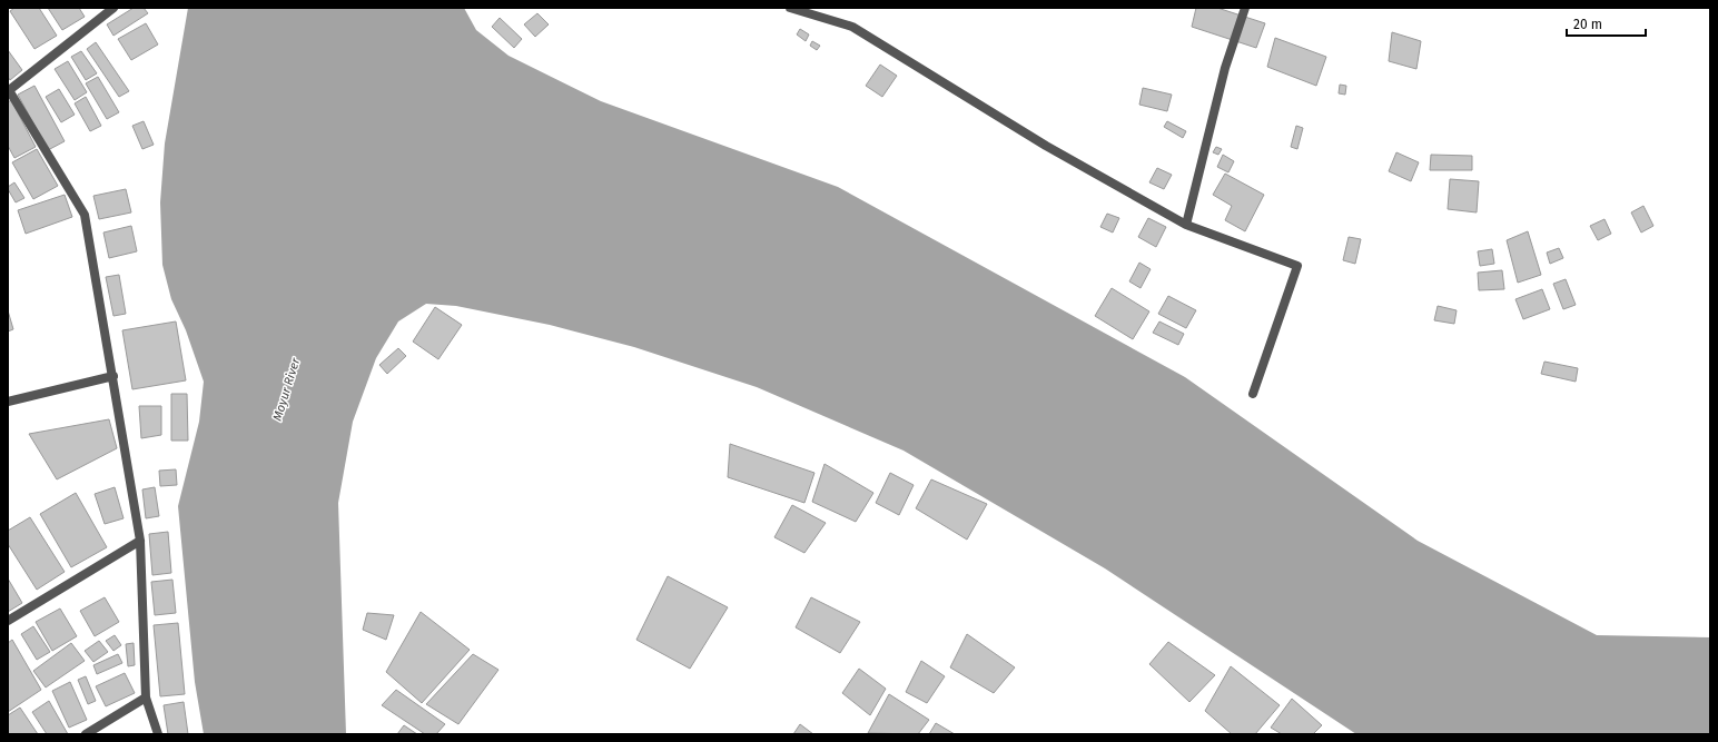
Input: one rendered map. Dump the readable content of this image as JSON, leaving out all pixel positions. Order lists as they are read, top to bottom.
{
  "water": ["Moyur River"],
  "scale_bar": "20 m"
}
